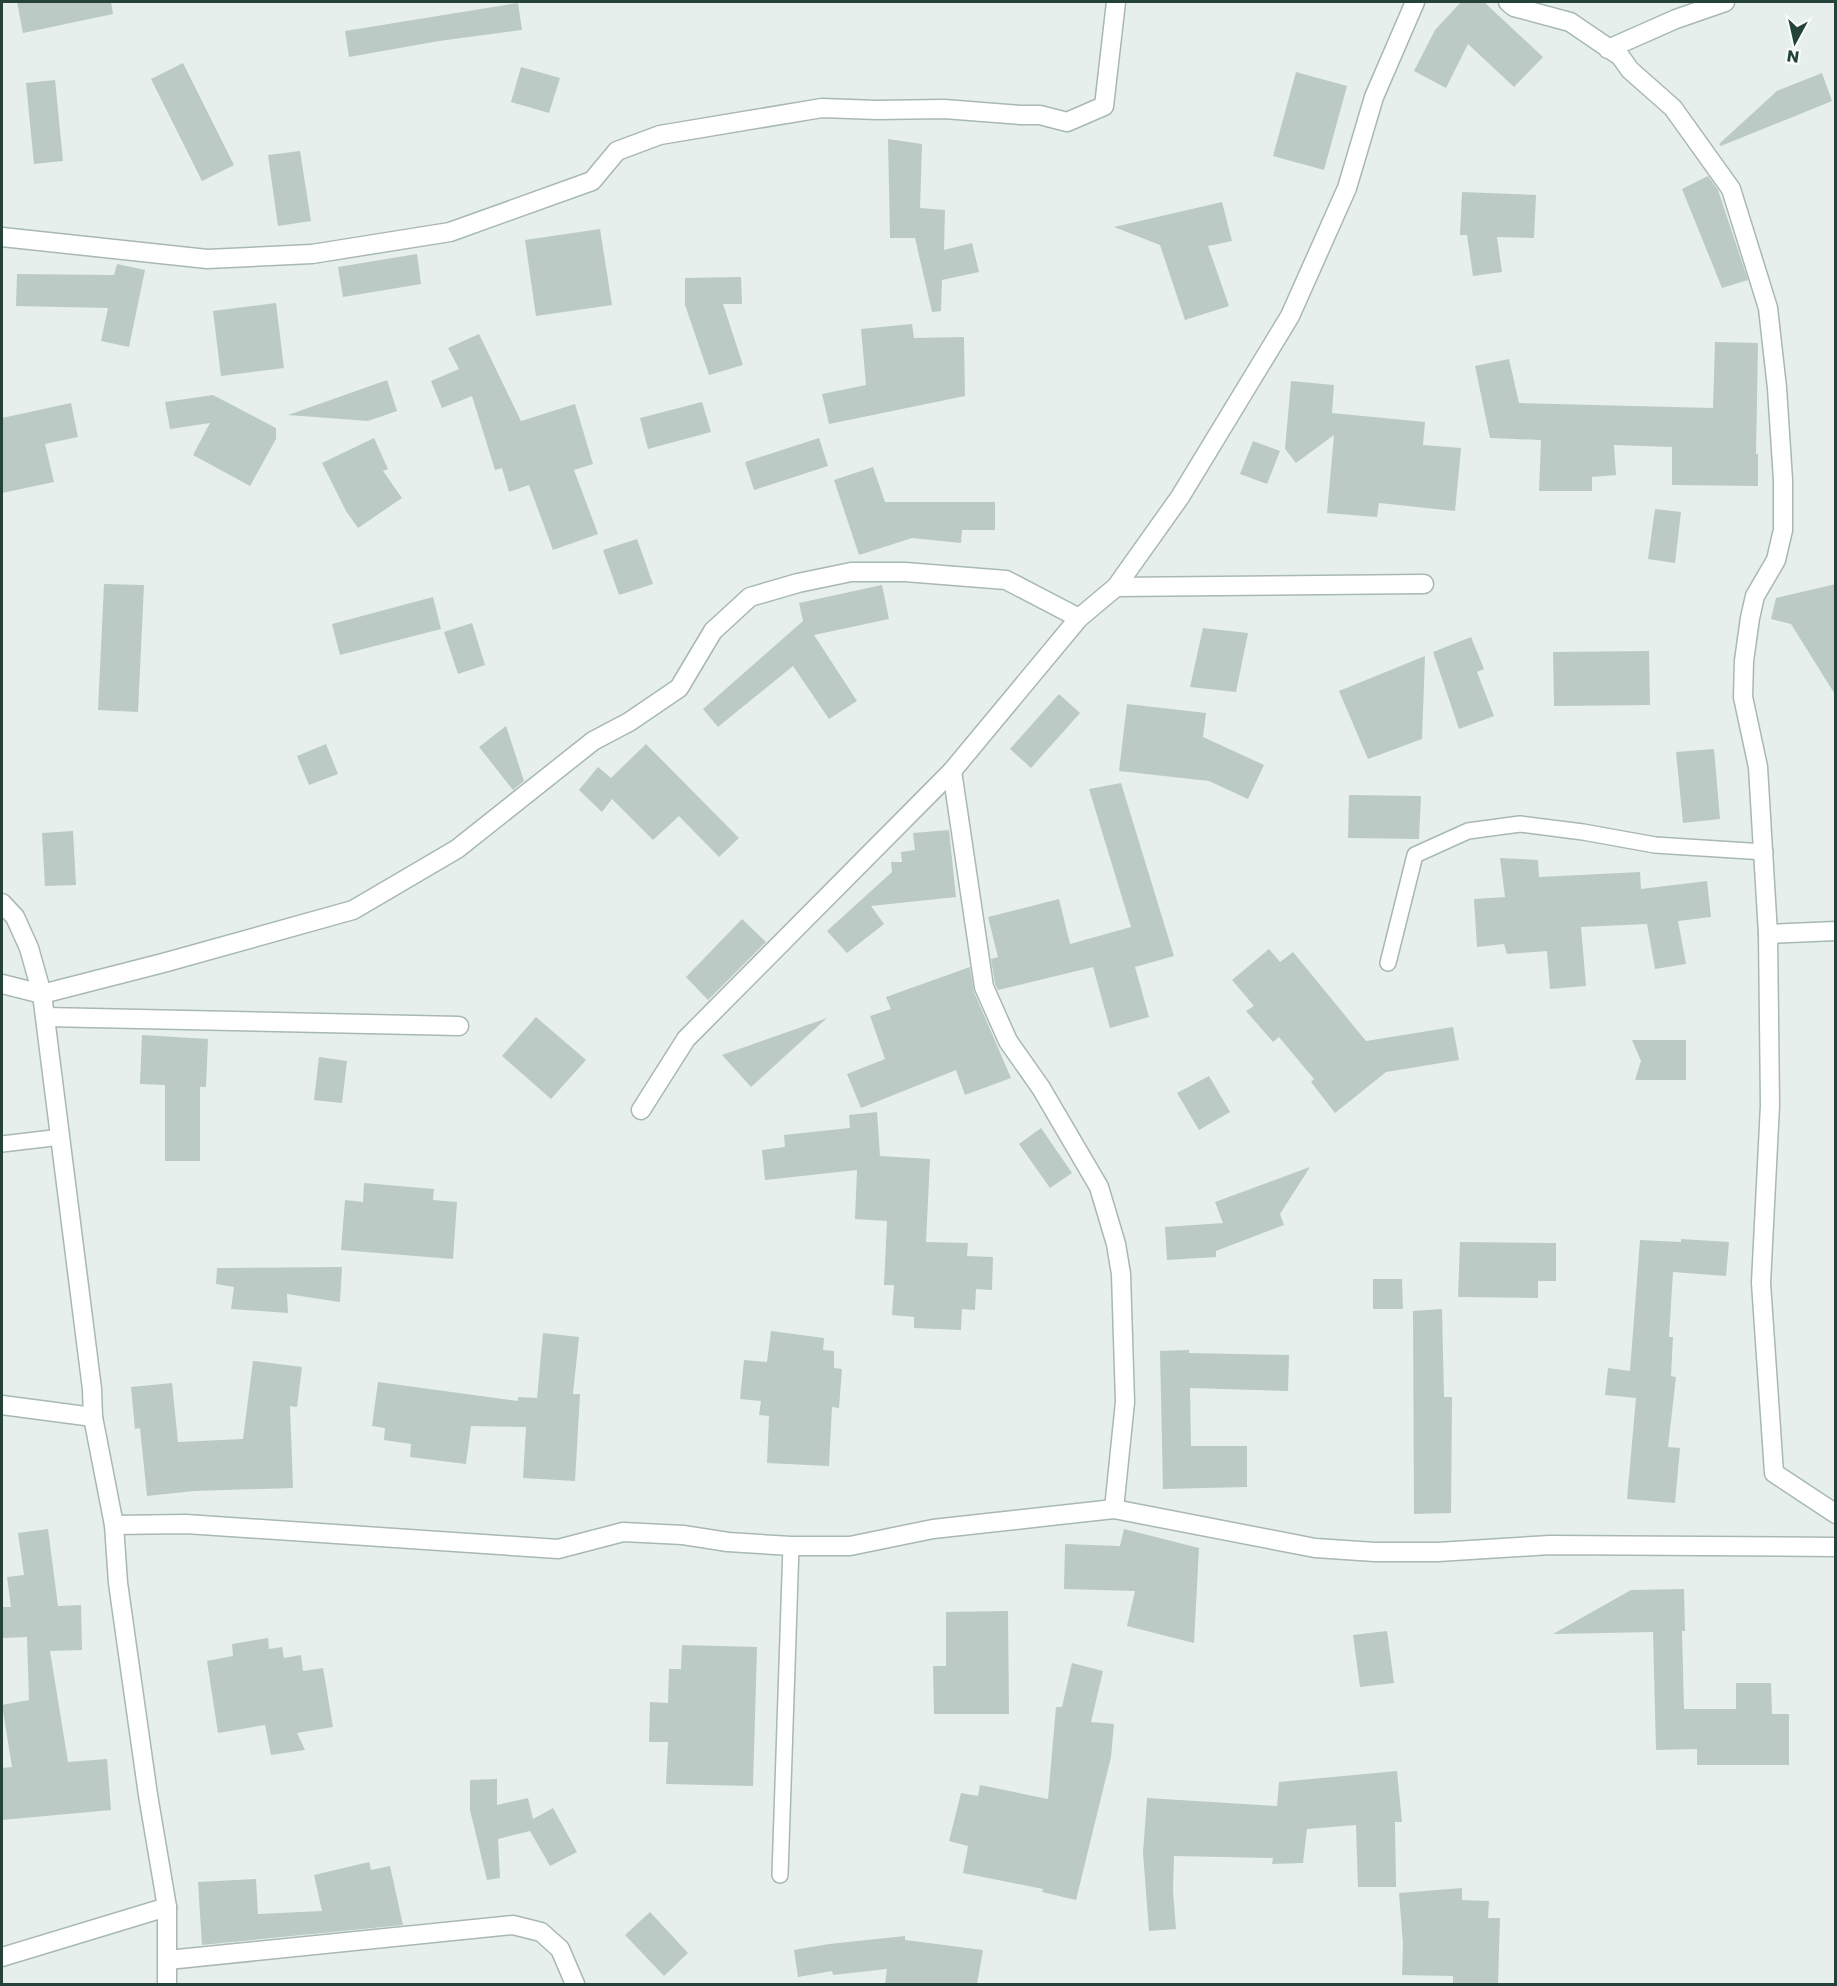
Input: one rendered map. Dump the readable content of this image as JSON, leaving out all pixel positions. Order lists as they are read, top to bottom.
{
  "north": "bottom"
}
